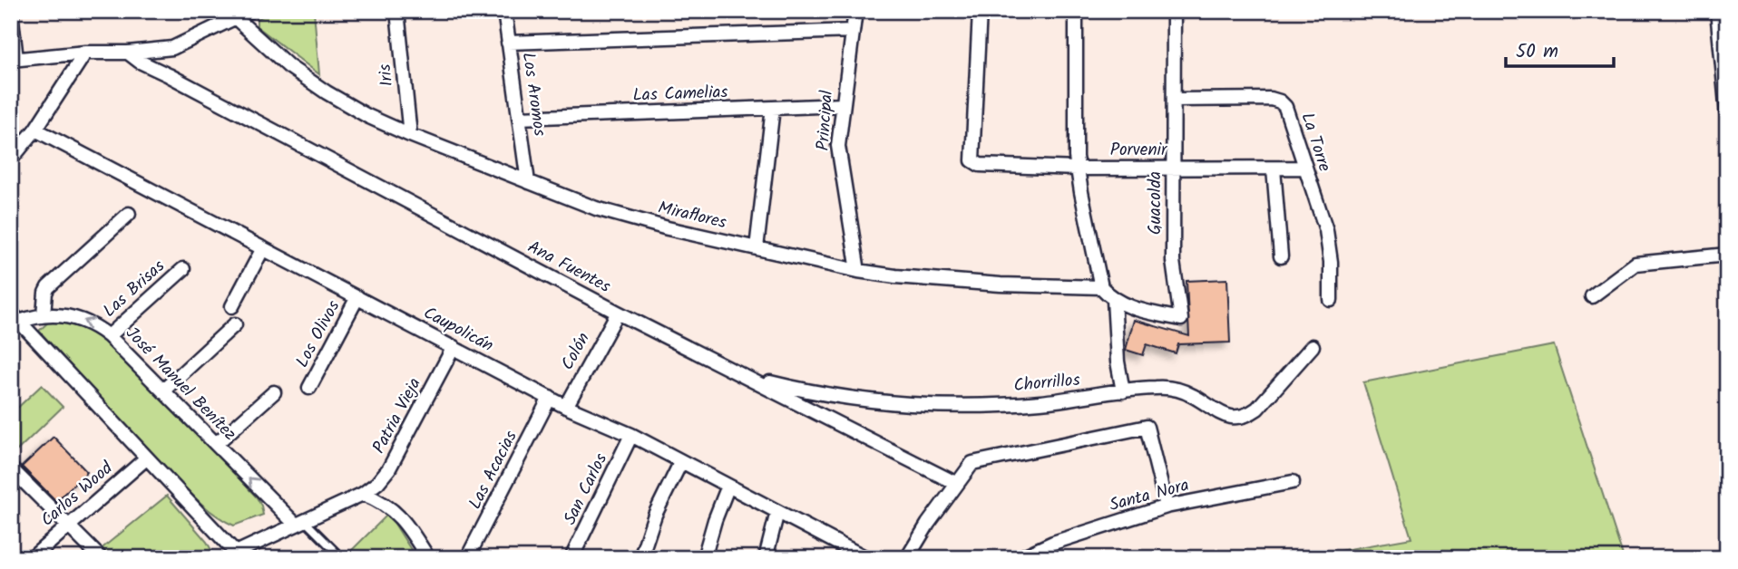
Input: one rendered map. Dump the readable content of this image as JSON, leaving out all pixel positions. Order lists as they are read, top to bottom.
{
  "streets": {
    "street": [
      "Iris",
      "Los Aromos",
      "Las Camelias",
      "Principal",
      "La Torre",
      "Porvenir",
      "Guacolda",
      "Miraflores",
      "Ana Fuentes",
      "Las Brisas",
      "Caupolicán",
      "Los Olivos",
      "Colón",
      "Chorrillos",
      "José Manuel Benítez",
      "Patria Vieja",
      "Las Acacias",
      "San Carlos",
      "Carlos Wood",
      "Santa Nora"
    ]
  },
  "crossings": [
    ["Iris", "Miraflores"],
    ["Los Aromos", "Las Camelias"],
    ["Los Aromos", "Miraflores"],
    ["Las Camelias", "Principal"],
    ["Principal", "Miraflores"],
    ["La Torre", "Porvenir"],
    ["La Torre", "Guacolda"],
    ["Porvenir", "Guacolda"],
    ["Ana Fuentes", "Colón"],
    ["Ana Fuentes", "Chorrillos"],
    ["Las Brisas", "José Manuel Benítez"],
    ["Caupolicán", "Los Olivos"],
    ["Caupolicán", "Colón"],
    ["Caupolicán", "Patria Vieja"],
    ["Caupolicán", "Las Acacias"],
    ["Caupolicán", "San Carlos"],
    ["José Manuel Benítez", "Patria Vieja"],
    ["José Manuel Benítez", "Carlos Wood"]
  ],
  "scale_bar": "50 m"
}
